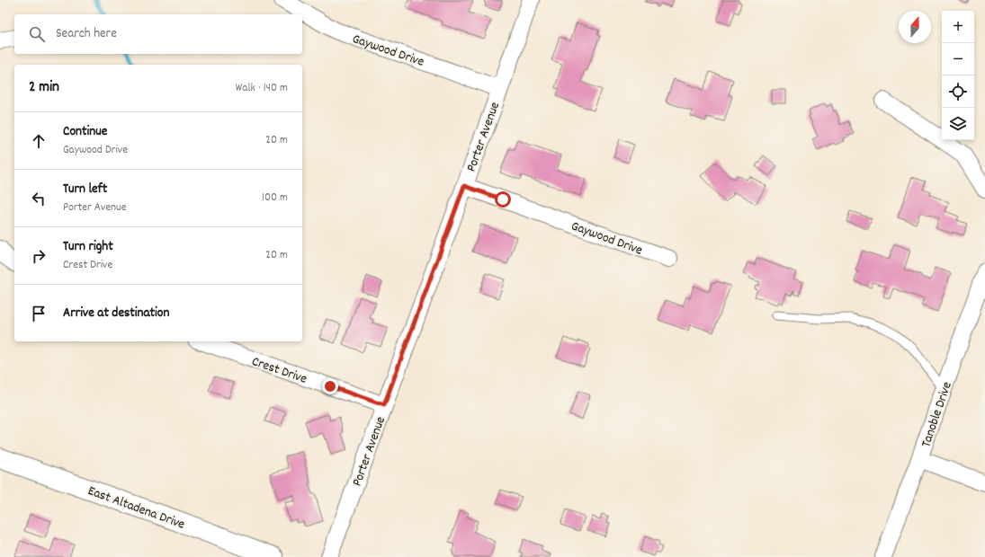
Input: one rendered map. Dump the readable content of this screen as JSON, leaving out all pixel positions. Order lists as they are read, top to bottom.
{
  "streets": {
    "main road": ["East Altadena Drive"],
    "street": [
      "Gaywood Drive",
      "Porter Avenue",
      "Crest Drive",
      "Tanoble Drive"
    ]
  },
  "crossings": [
    ["Gaywood Drive", "Porter Avenue"],
    ["Porter Avenue", "Crest Drive"]
  ],
  "north": "top",
  "page": {
    "map_buttons": ["+", "−"],
    "search": "Search here",
    "heading": ["2 min", "Walk · 140 m"],
    "list": [
      ["Continue", "Gaywood Drive", "20 m"],
      ["Turn left", "Porter Avenue", "100 m"],
      ["Turn right", "Crest Drive", "20 m"],
      "Arrive at destination"
    ]
  }
}
